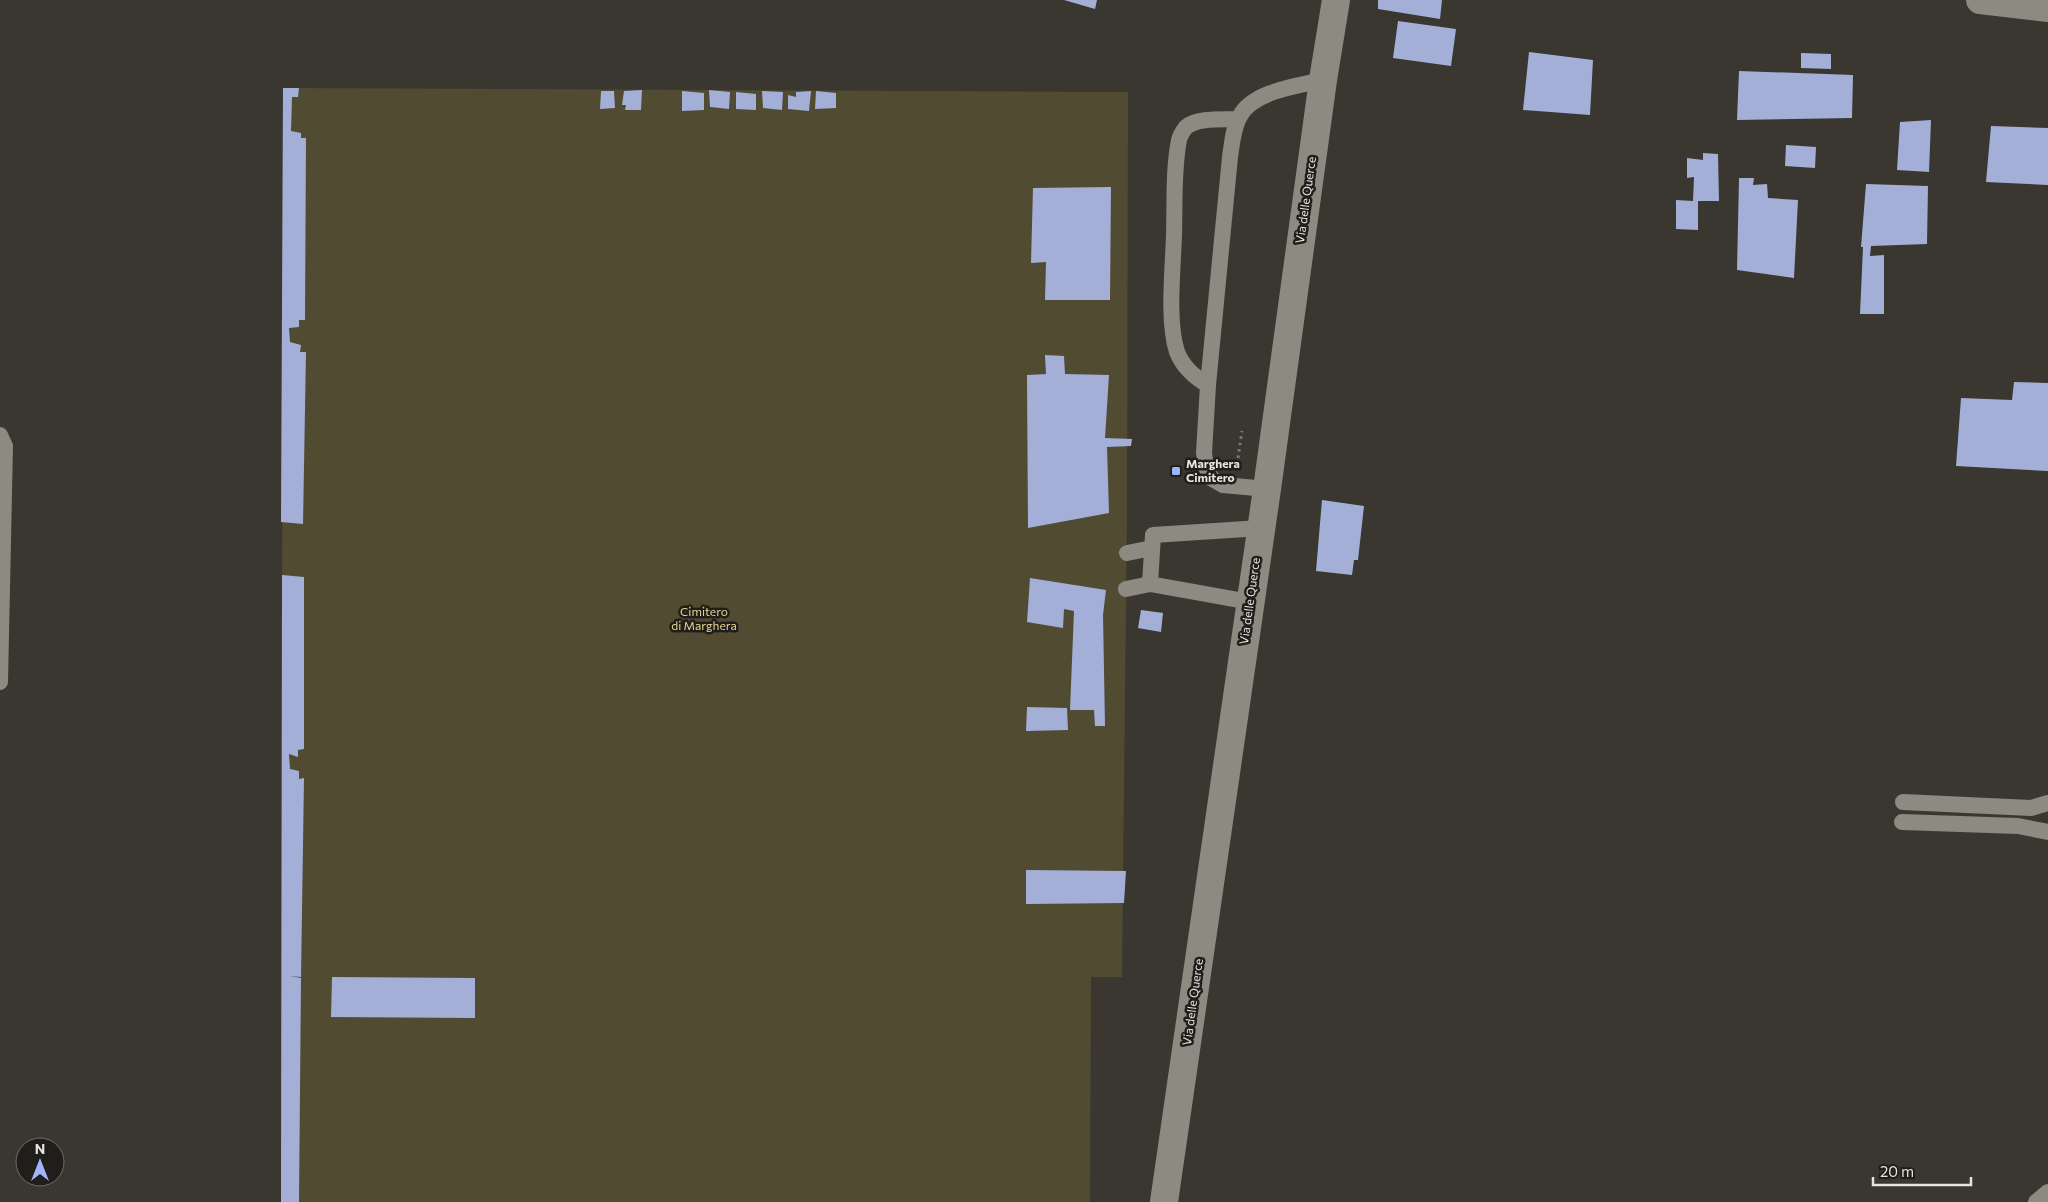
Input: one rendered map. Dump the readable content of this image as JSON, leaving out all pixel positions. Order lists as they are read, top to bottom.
{
  "streets": {
    "street": ["Via delle Querce"]
  },
  "parks": ["Cimitero di Marghera"],
  "places": {
    "transit": ["Marghera Cimitero"]
  },
  "scale_bar": "20 m",
  "north": "top"
}
